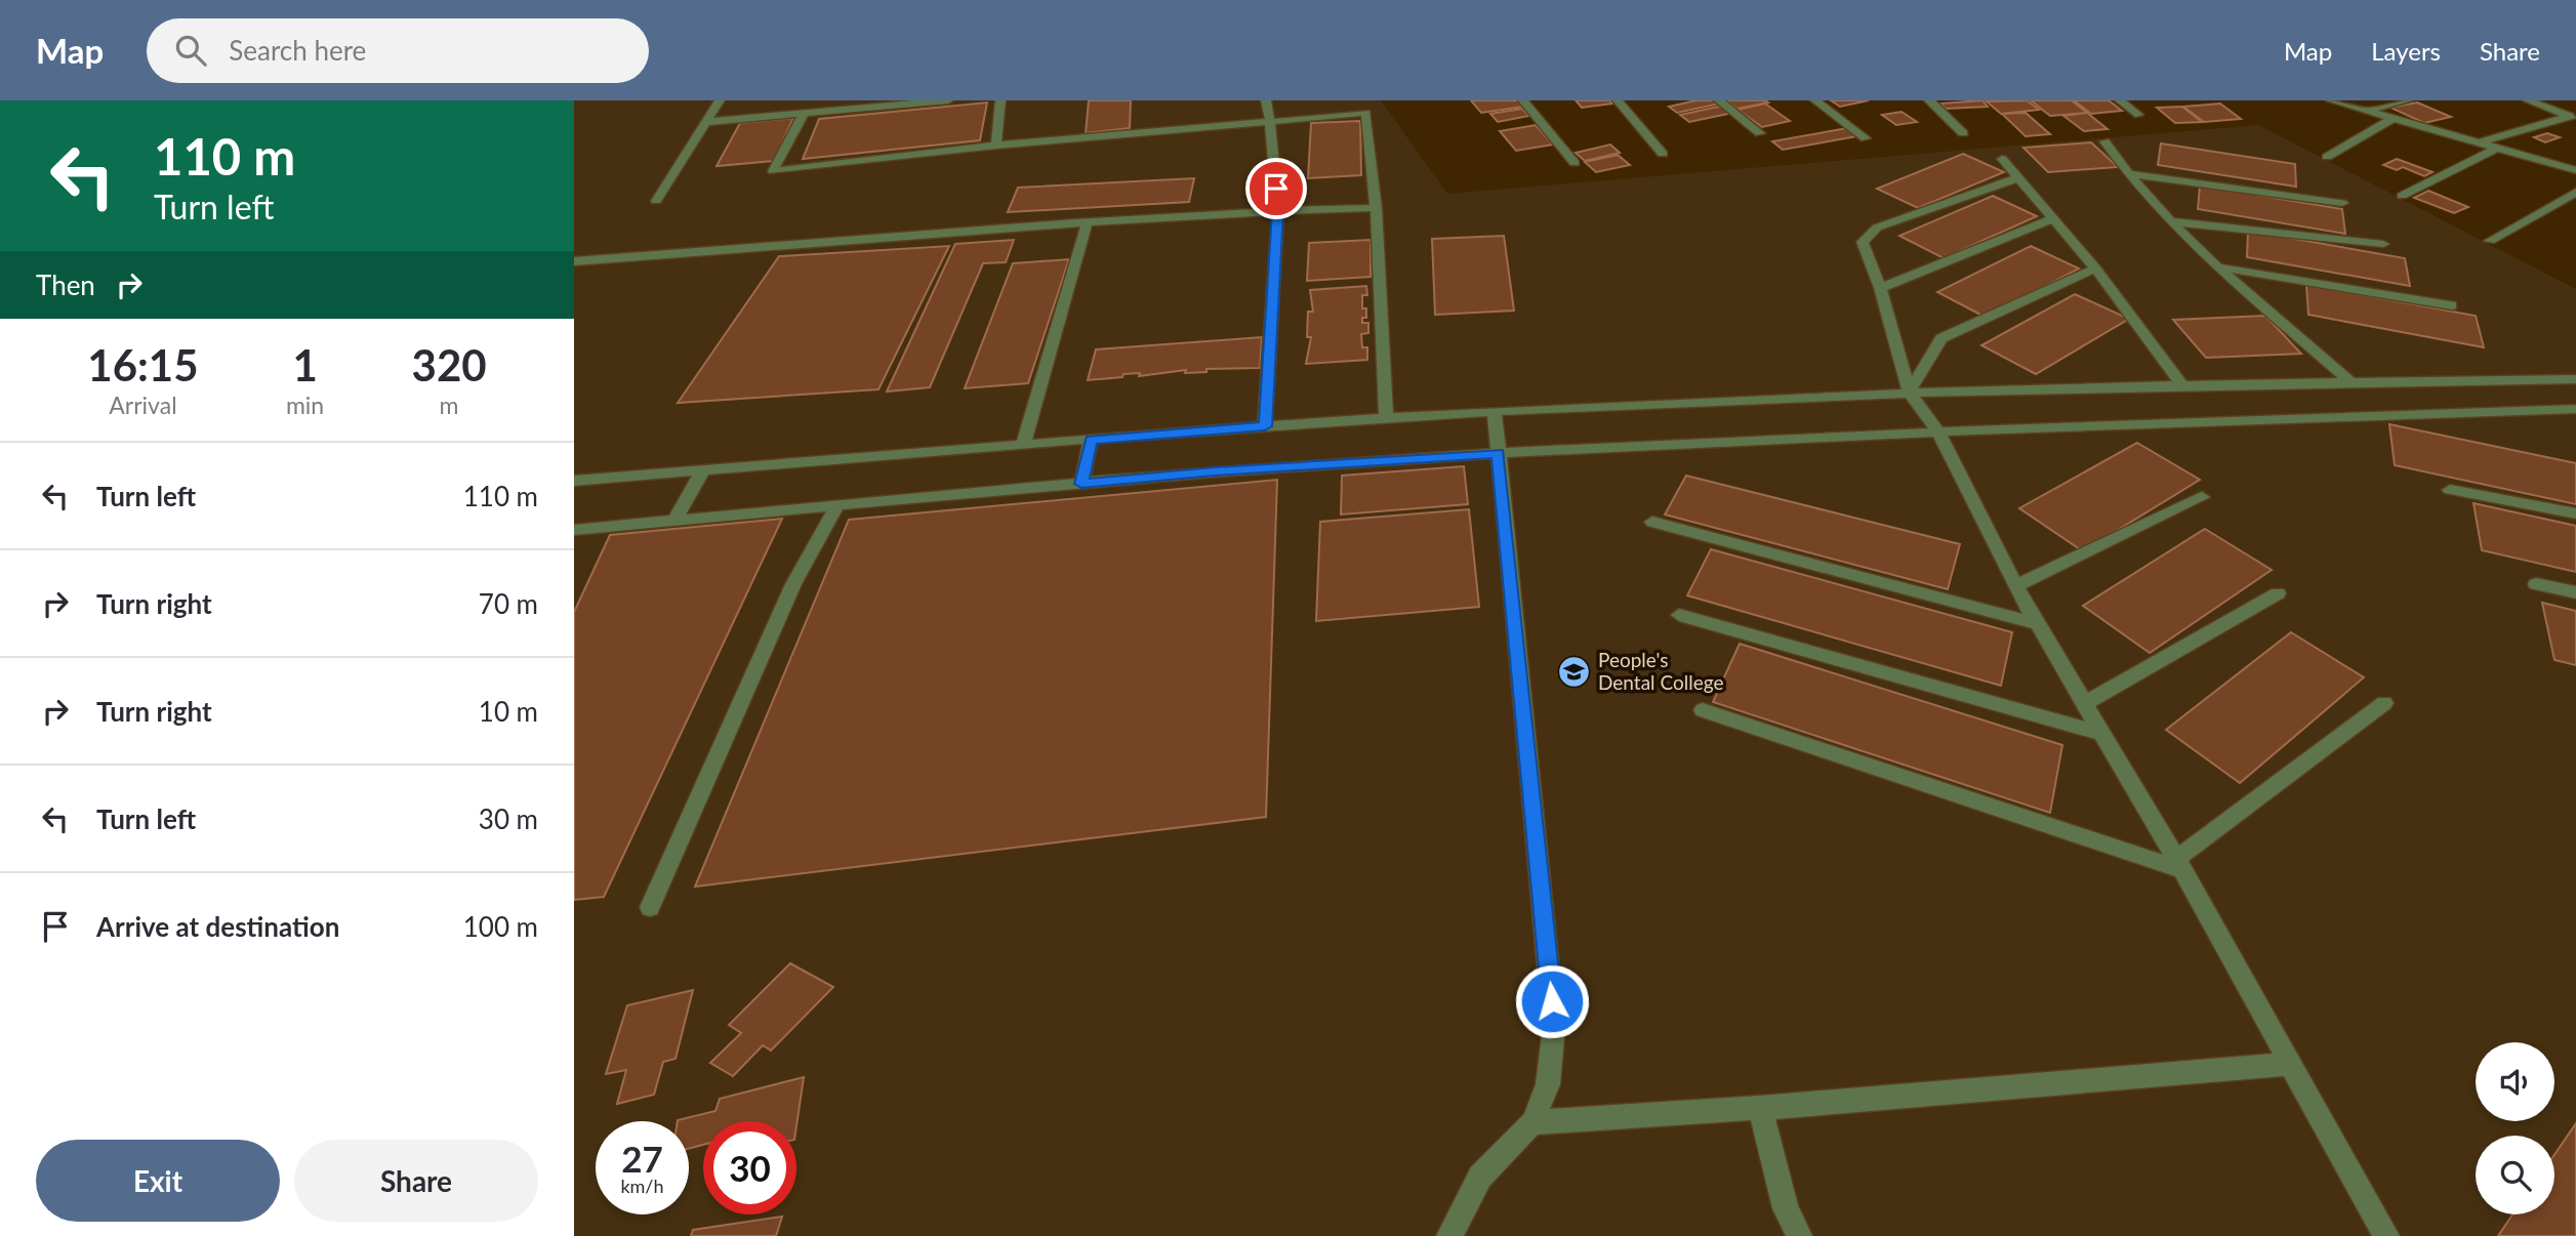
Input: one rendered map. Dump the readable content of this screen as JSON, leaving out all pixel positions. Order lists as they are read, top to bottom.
{
  "places": {
    "school or university": ["People's Dental College"]
  },
  "page": {
    "header": "Map",
    "search": "Search here",
    "nav": ["Map", "Layers", "Share"],
    "turn": ["110 m", "Turn left"],
    "then": "Then",
    "eta": [
      "16:15",
      "Arrival",
      "1",
      "min",
      "320",
      "m"
    ],
    "list": [
      {
        "name": "Turn left",
        "value": "110 m"
      },
      {
        "name": "Turn right",
        "value": "70 m"
      },
      {
        "name": "Turn right",
        "value": "10 m"
      },
      {
        "name": "Turn left",
        "value": "30 m"
      },
      {
        "name": "Arrive at destination",
        "value": "100 m"
      }
    ],
    "speed": "27 km/h",
    "limit": "30",
    "buttons": ["Exit", "Share"]
  }
}
